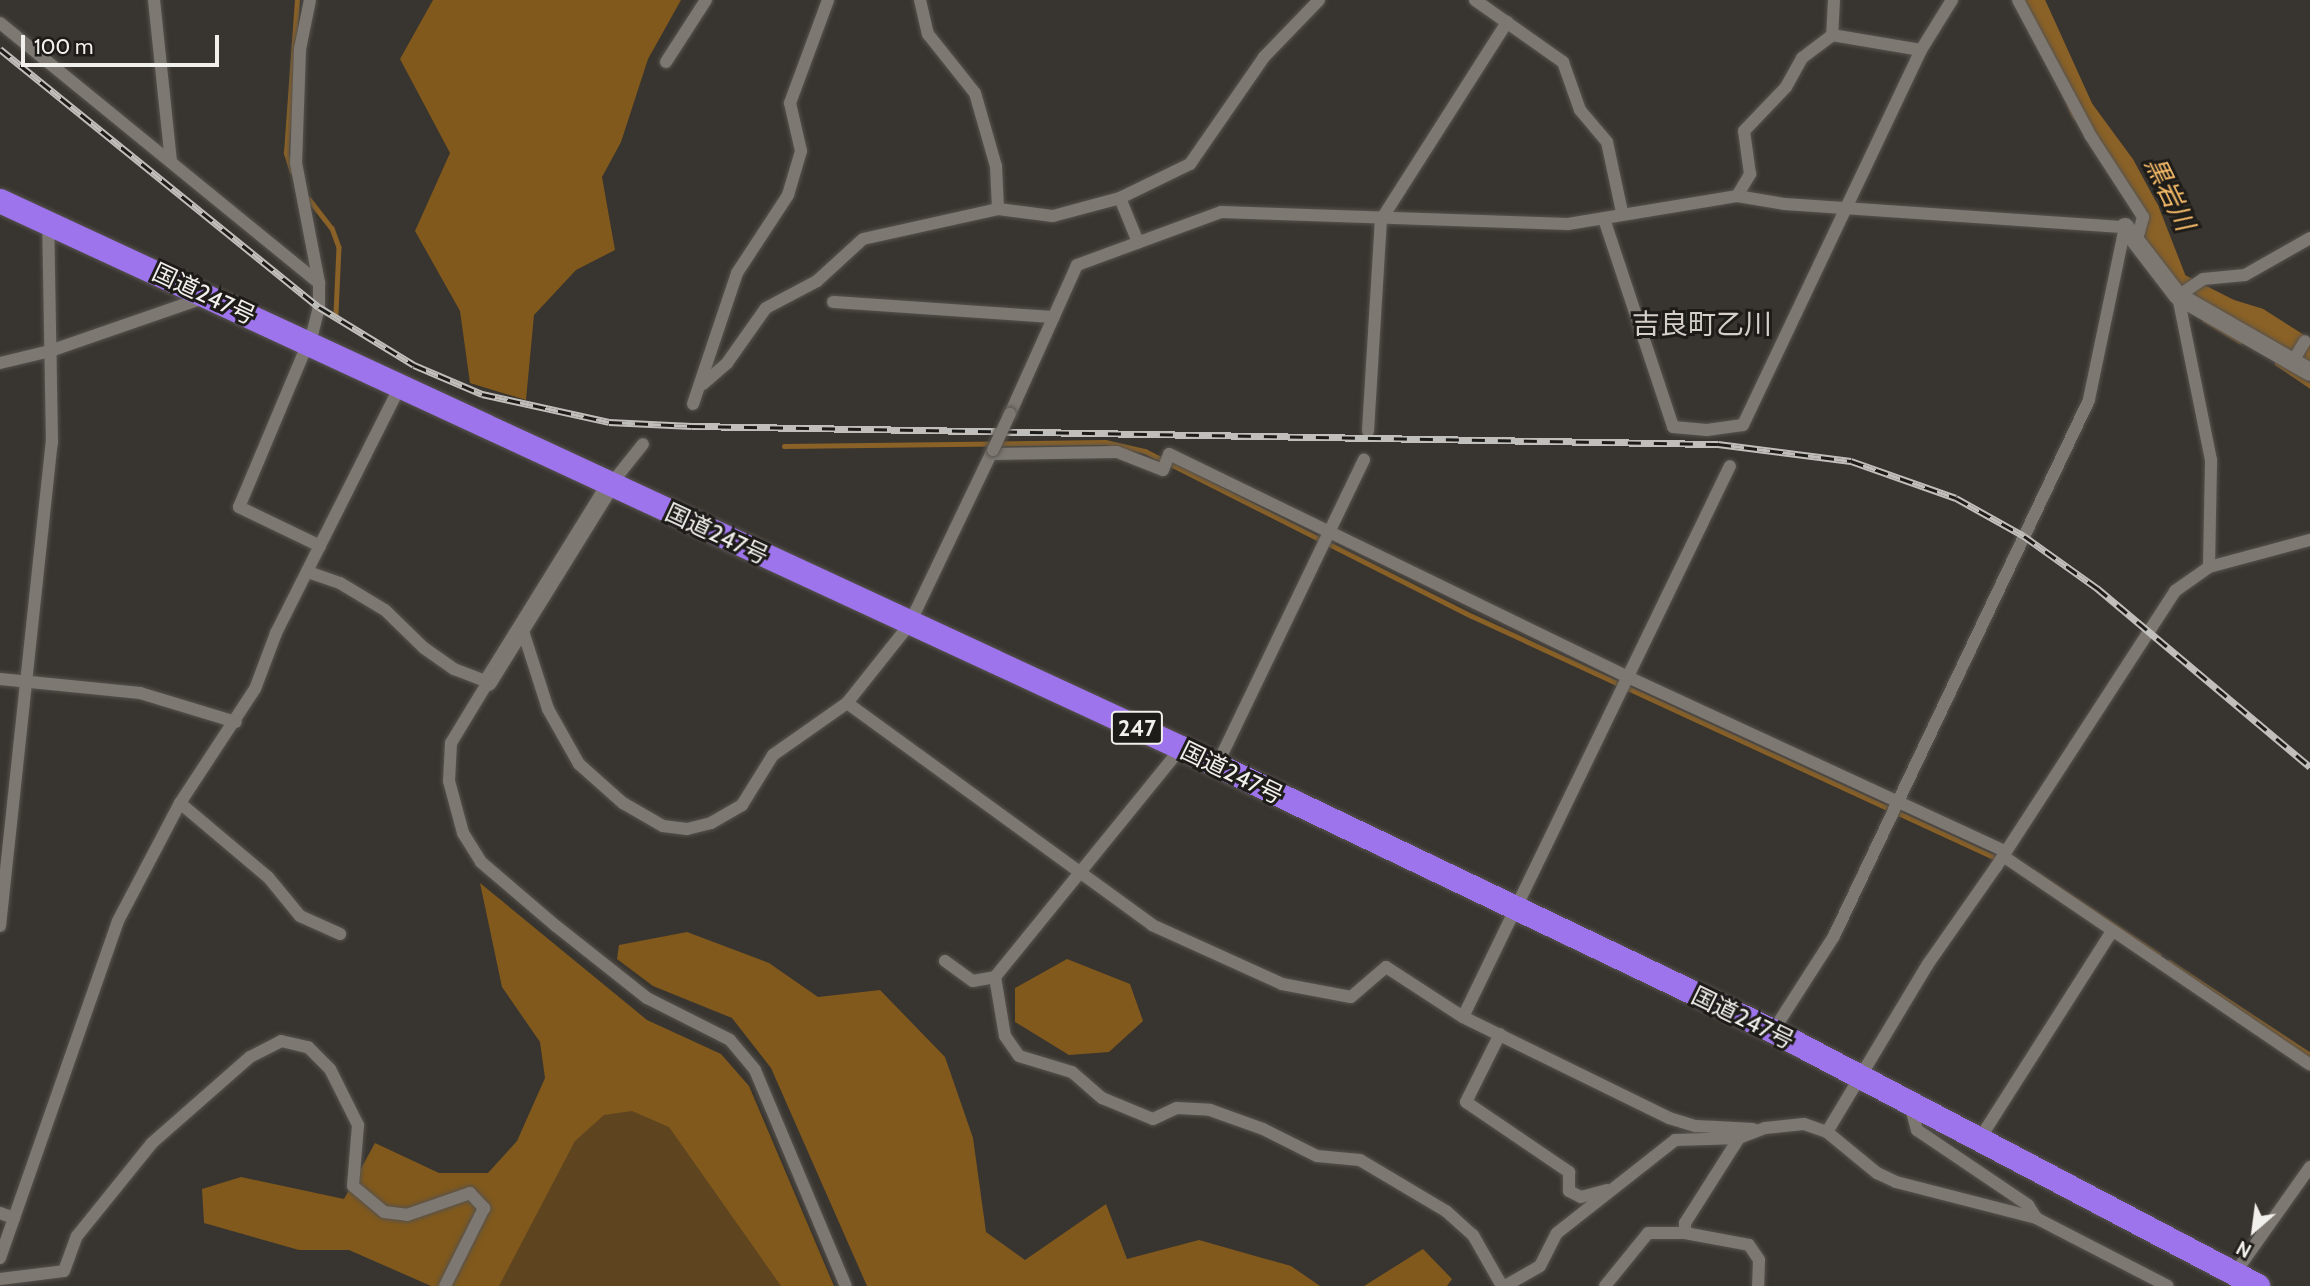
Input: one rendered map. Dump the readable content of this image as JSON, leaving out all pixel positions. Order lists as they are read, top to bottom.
{
  "streets": {
    "highway": ["国道247号", "247"]
  },
  "districts": ["吉良町乙川"],
  "water": ["黒岩川"],
  "scale_bar": "100 m",
  "north": "bottom left"
}
